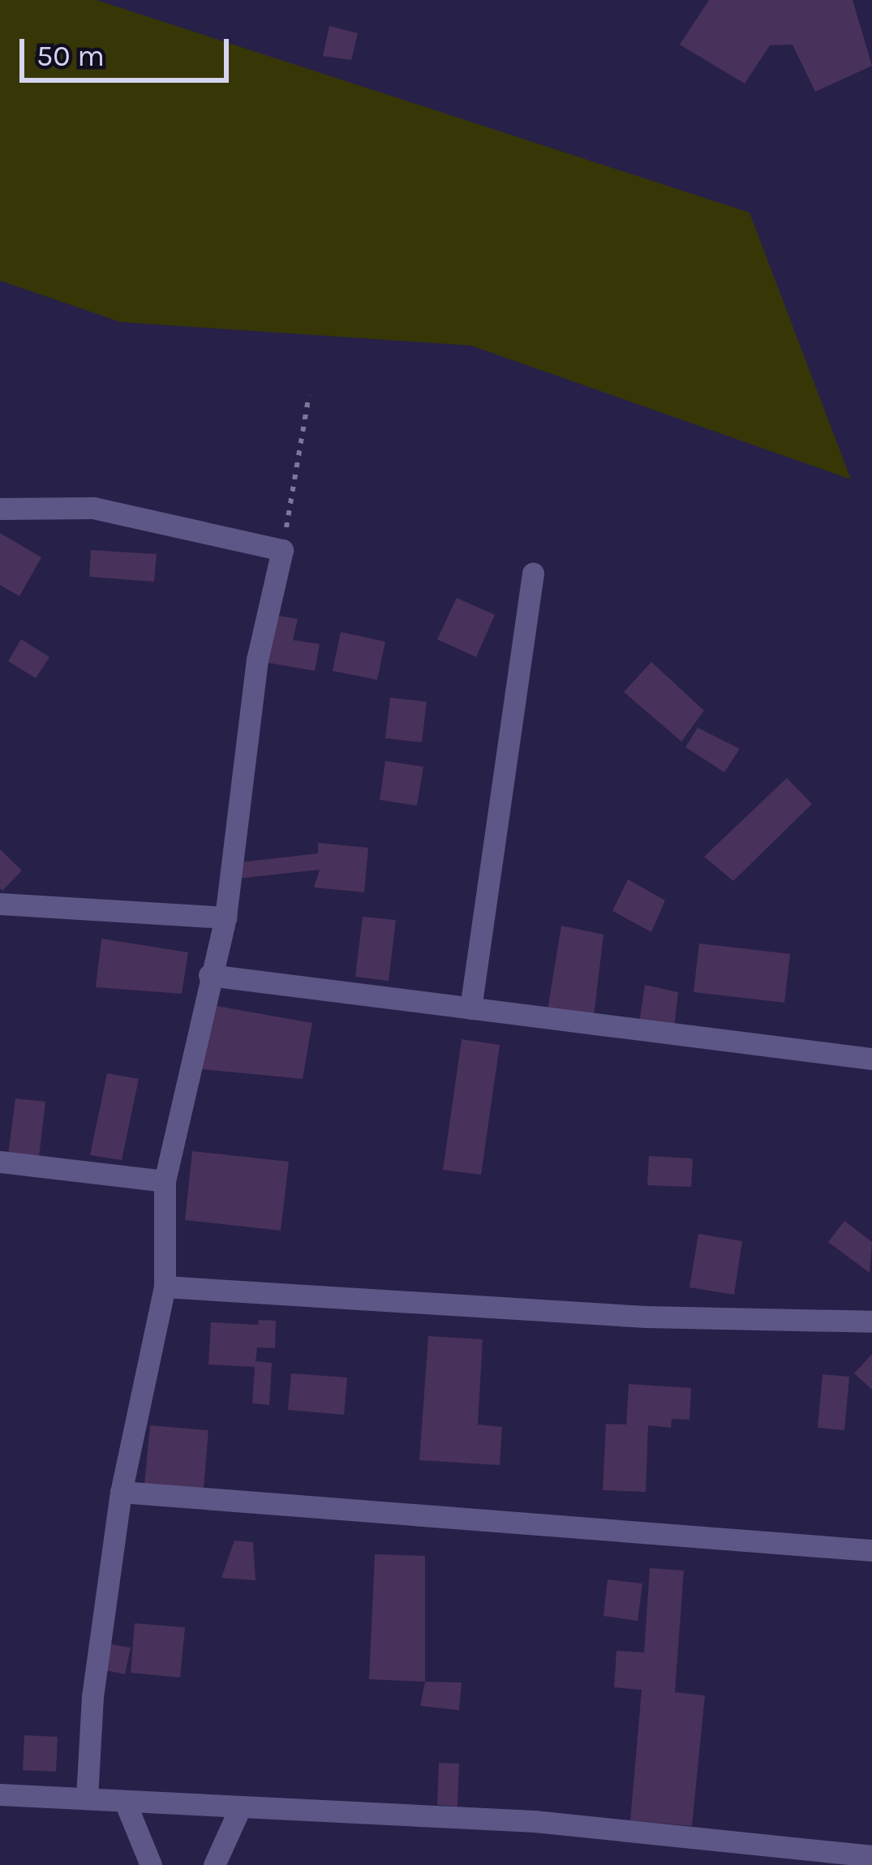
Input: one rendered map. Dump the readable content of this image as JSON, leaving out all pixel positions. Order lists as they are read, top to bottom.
{
  "scale_bar": "50 m"
}
